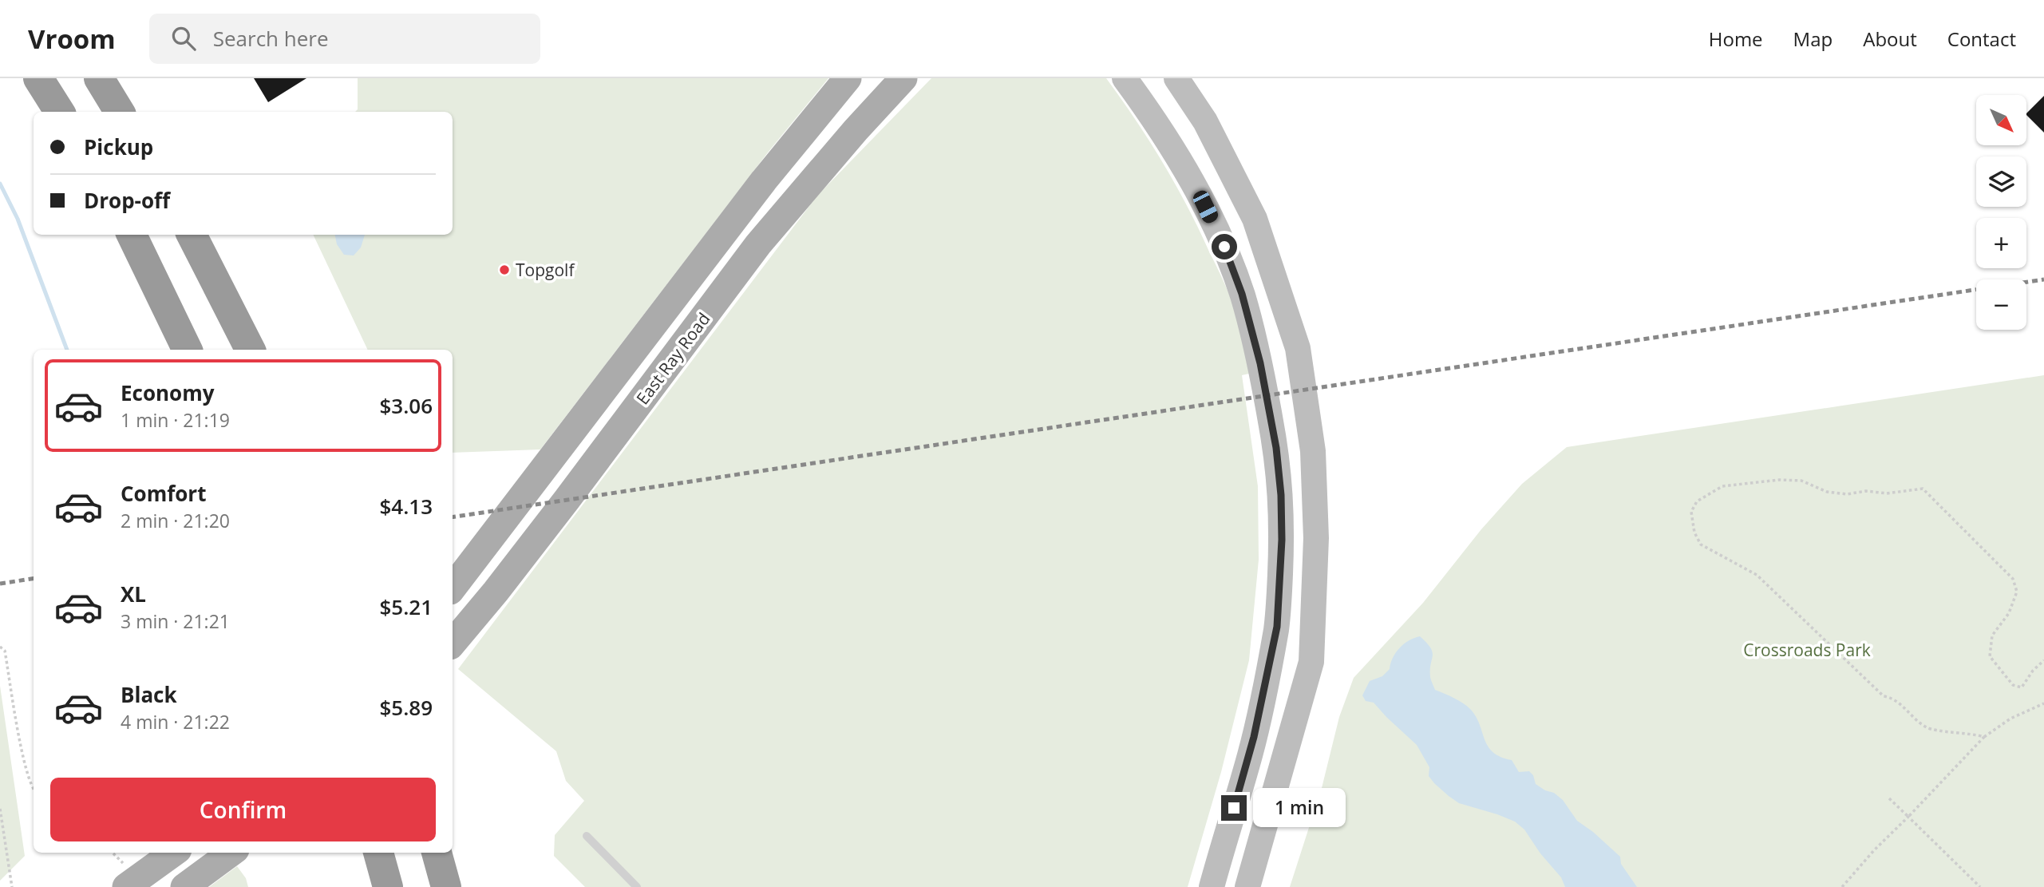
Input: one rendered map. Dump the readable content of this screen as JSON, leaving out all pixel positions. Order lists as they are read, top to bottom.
{
  "streets": {
    "main road": ["East Ray Road"]
  },
  "parks": ["Crossroads Park"],
  "places": ["Topgolf"],
  "north": "bottom right",
  "page": {
    "header": "Vroom",
    "search": "Search here",
    "nav": [
      "Home",
      "Map",
      "About",
      "Contact"
    ],
    "map_buttons": ["+", "−"],
    "banner": ["Pickup", "Drop-off"],
    "list": [
      {
        "name": "Economy",
        "note": "1 min · 21:19",
        "value": "$3.06"
      },
      {
        "name": "Comfort",
        "note": "2 min · 21:20",
        "value": "$4.13"
      },
      {
        "name": "XL",
        "note": "3 min · 21:21",
        "value": "$5.21"
      },
      {
        "name": "Black",
        "note": "4 min · 21:22",
        "value": "$5.89"
      }
    ],
    "buttons": "Confirm",
    "bubble": "1 min"
  }
}
